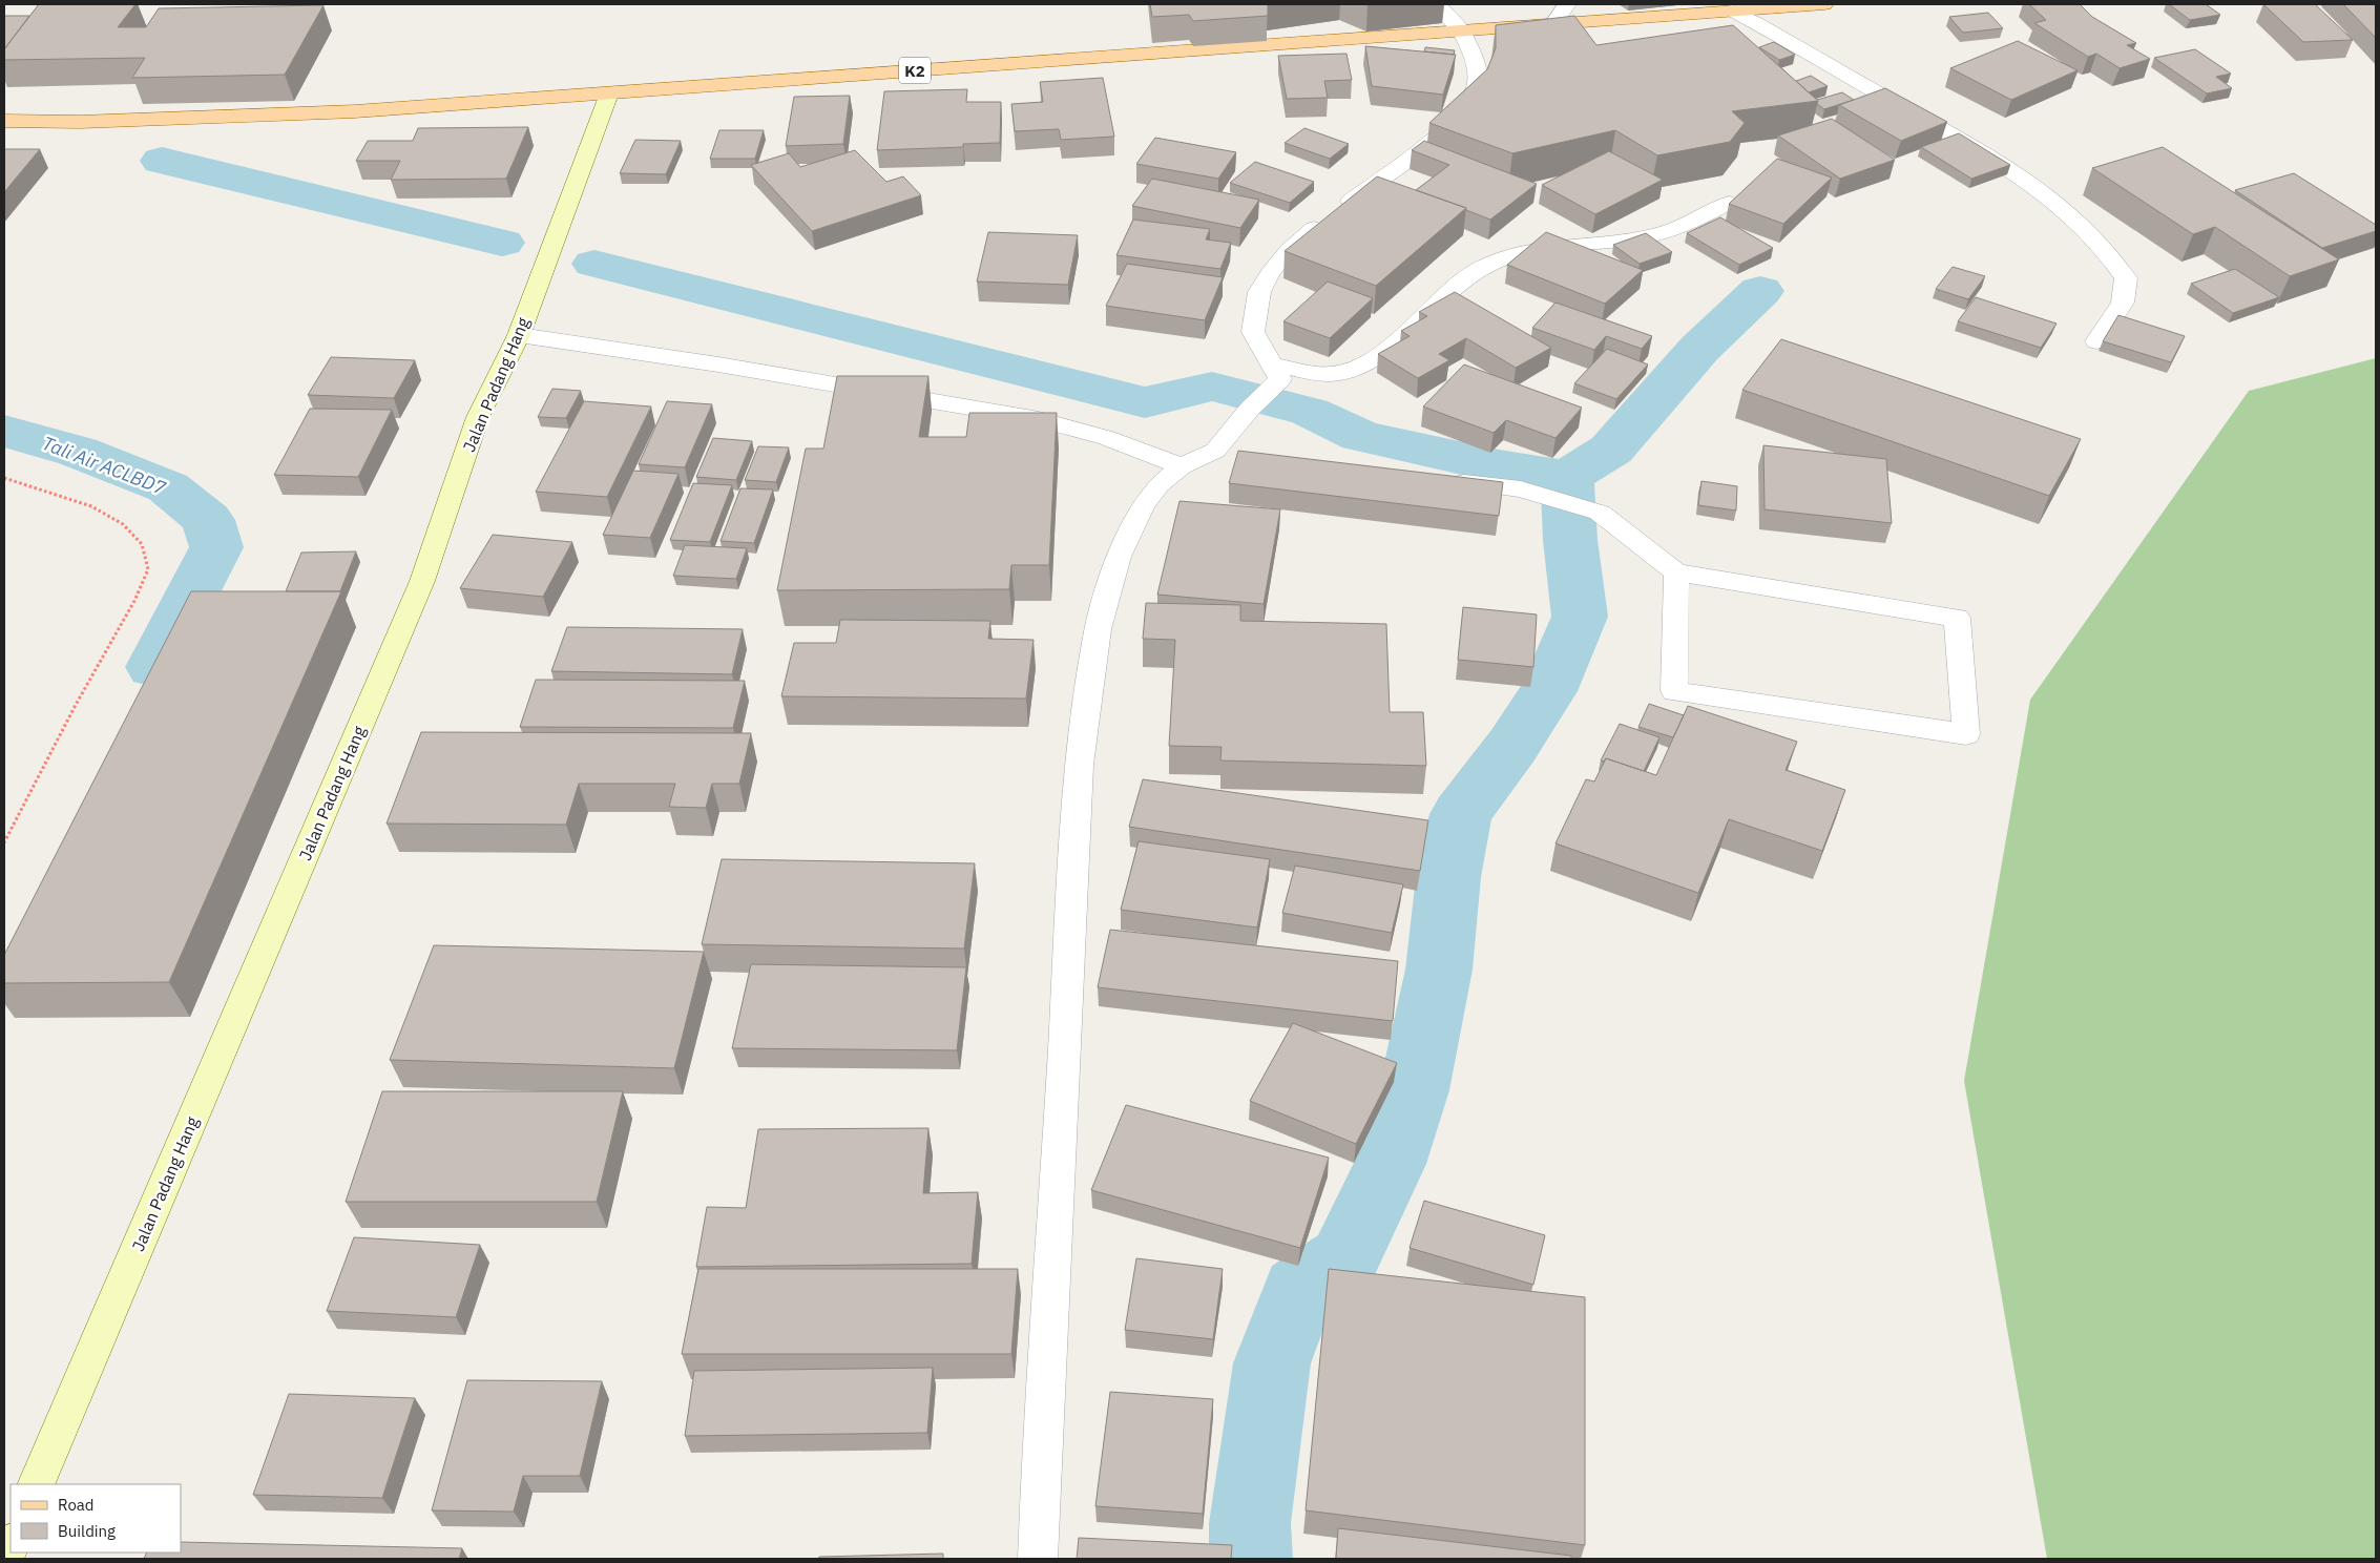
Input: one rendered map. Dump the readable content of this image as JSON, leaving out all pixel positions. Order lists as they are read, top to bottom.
{
  "streets": {
    "main road": ["K2", "Jalan Padang Hang"]
  },
  "crossings": [
    ["K2", "Jalan Padang Hang"]
  ],
  "water": ["Tali Air ACLBD7"],
  "legend": ["Road", "Building"]
}
